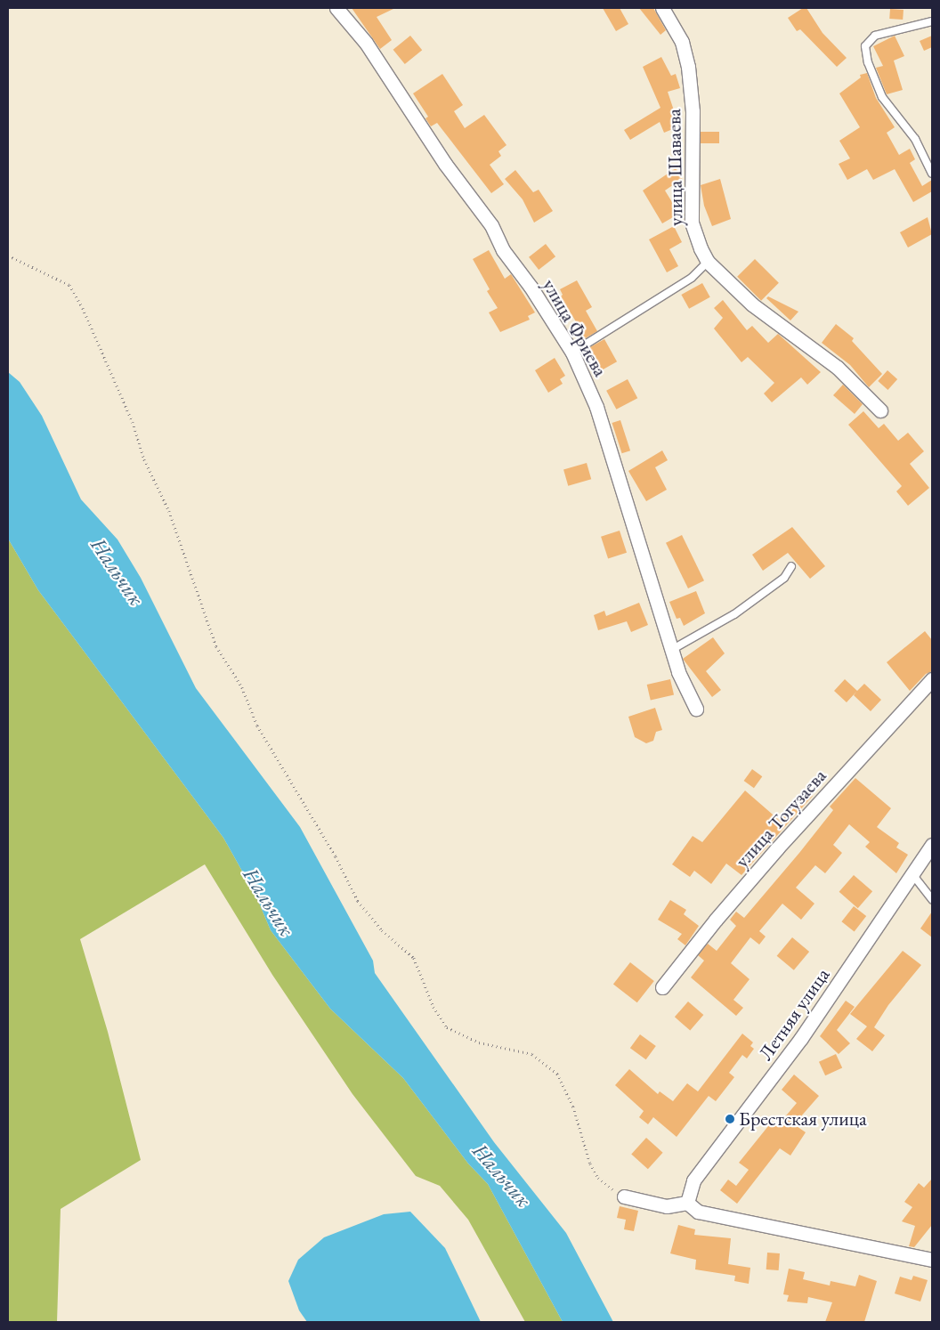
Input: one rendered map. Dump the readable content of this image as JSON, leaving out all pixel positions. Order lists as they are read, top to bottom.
{
  "streets": {
    "street": [
      "улица Шаваева",
      "улица Фриева",
      "улица Тогузаева",
      "Летняя улица"
    ]
  },
  "water": ["Нальчик"],
  "places": ["Брестская улица"]
}
